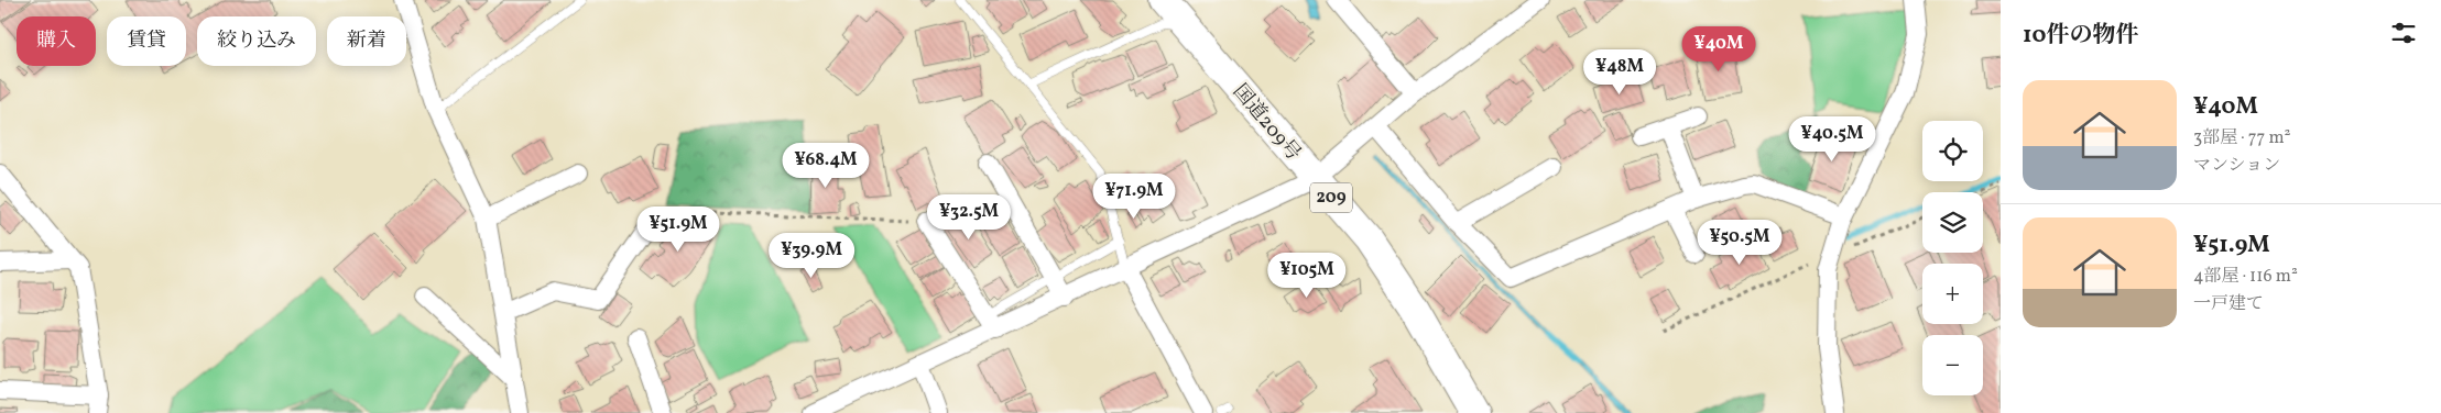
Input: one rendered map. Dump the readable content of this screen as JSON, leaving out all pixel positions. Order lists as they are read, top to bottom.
{
  "streets": {
    "highway": ["国道209号", "209"]
  },
  "page": {
    "heading": "10件の物件",
    "chip": [
      "購入",
      "賃貸",
      "絞り込み",
      "新着"
    ],
    "price": [
      "¥40M",
      "¥48M",
      "¥40.5M",
      "¥68.4M",
      "¥71.9M",
      "¥32.5M",
      "¥51.9M",
      "¥50.5M",
      "¥39.9M",
      "¥105M"
    ],
    "list": [
      {
        "name": "¥40M",
        "note": "3部屋 · 77 m² · マンション"
      },
      {
        "name": "¥51.9M",
        "note": "4部屋 · 116 m² · 一戸建て"
      }
    ],
    "map_buttons": ["+", "−"]
  }
}
